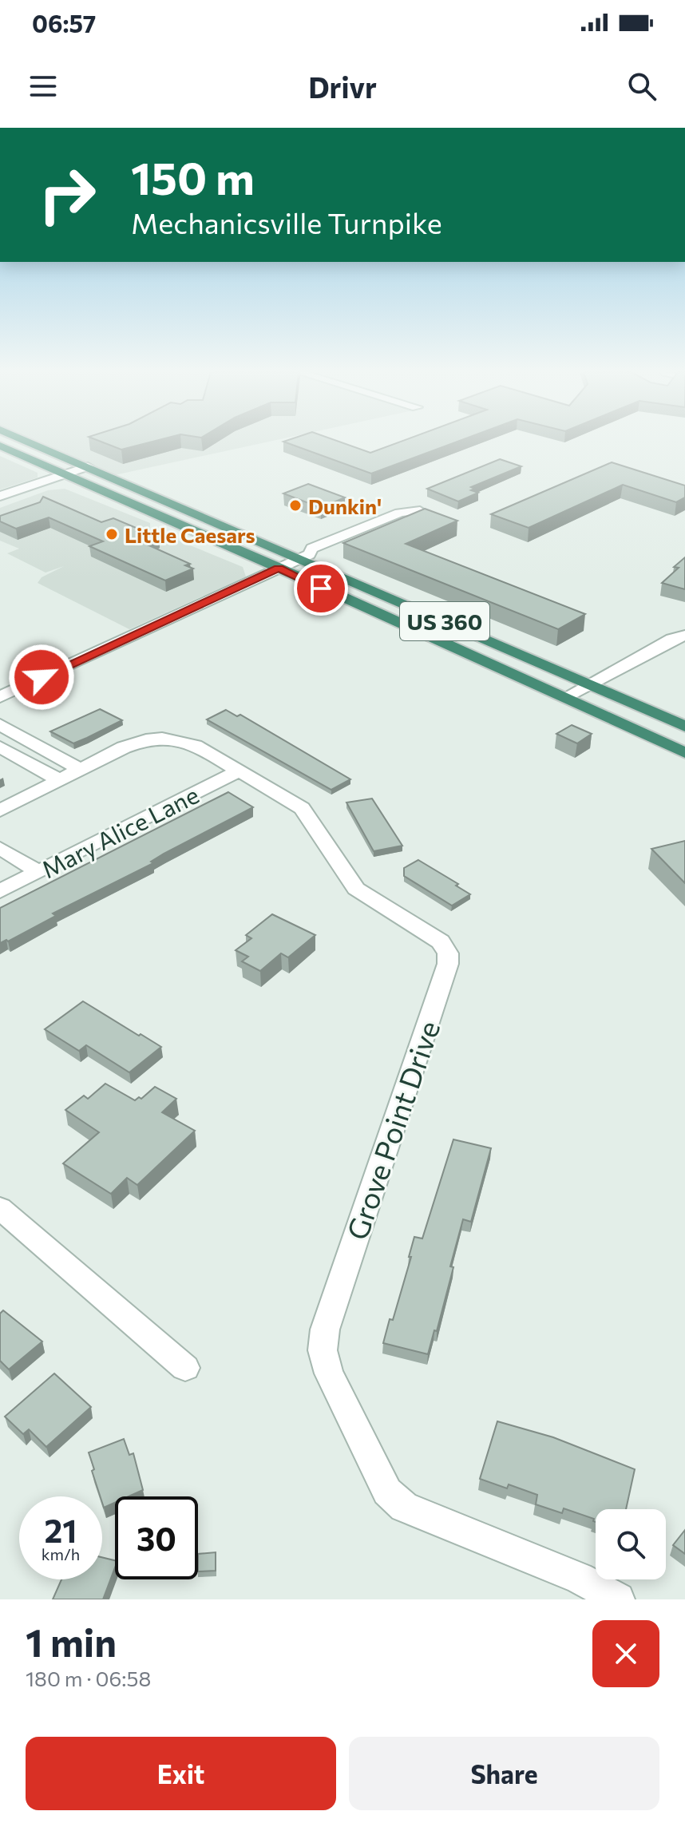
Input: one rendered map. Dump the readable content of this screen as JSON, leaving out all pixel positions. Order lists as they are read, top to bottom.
{
  "streets": {
    "highway": ["US 360"],
    "street": ["Mary Alice Lane", "Grove Point Drive"]
  },
  "crossings": [
    ["Mary Alice Lane", "Grove Point Drive"]
  ],
  "places": ["Dunkin'", "Little Caesars"],
  "page": {
    "status": "06:57",
    "header": "Drivr",
    "turn": ["150 m", "Mechanicsville Turnpike"],
    "speed": "21 km/h",
    "limit": "30",
    "heading": ["1 min", "180 m · 06:58"],
    "buttons": ["Exit", "Share"]
  }
}
